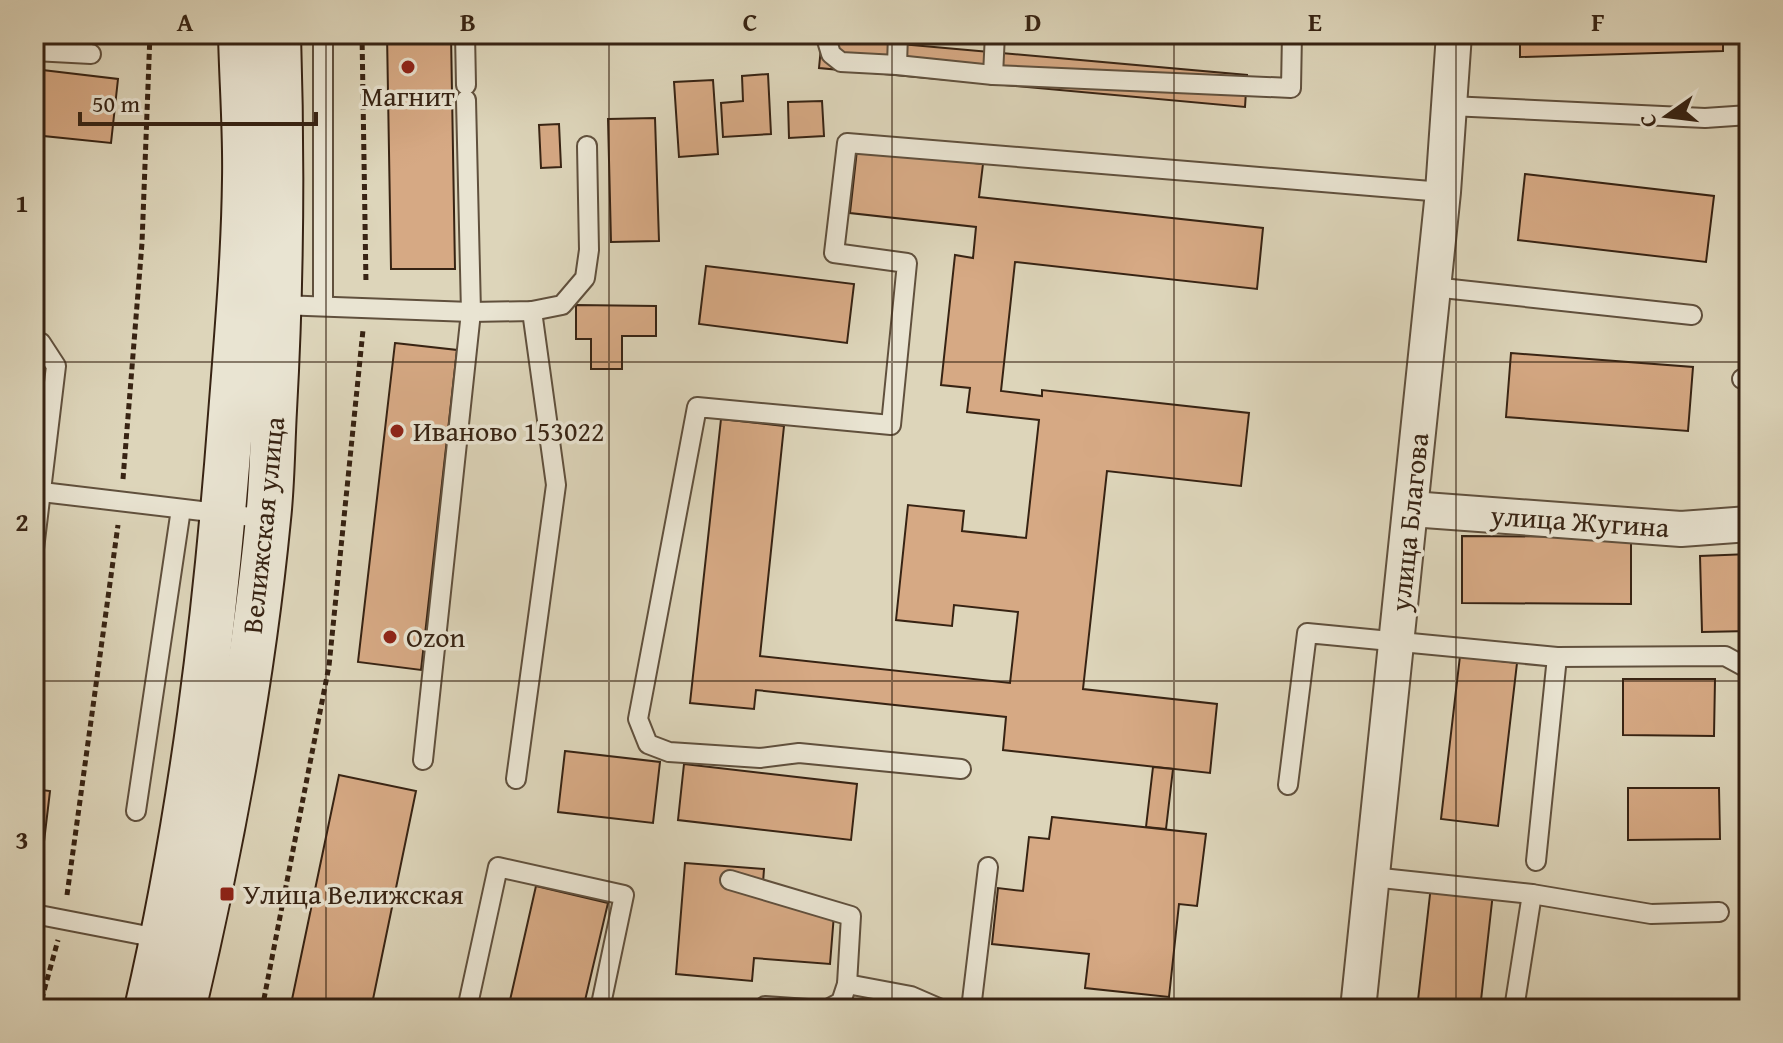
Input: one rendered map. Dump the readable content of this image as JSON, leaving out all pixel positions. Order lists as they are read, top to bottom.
{
  "streets": {
    "main road": ["Велижская улица"],
    "street": ["улица Жугина", "улица Благова"]
  },
  "crossings": [
    ["улица Жугина", "улица Благова"]
  ],
  "places": {
    "other": ["Магнит", "Иваново 153022", "Ozon"],
    "transit": ["Улица Велижская"]
  },
  "scale_bar": "50 m",
  "north": "left",
  "grid": {
    "columns": [
      "A",
      "B",
      "C",
      "D",
      "E",
      "F"
    ],
    "rows": ["1", "2", "3"]
  }
}
